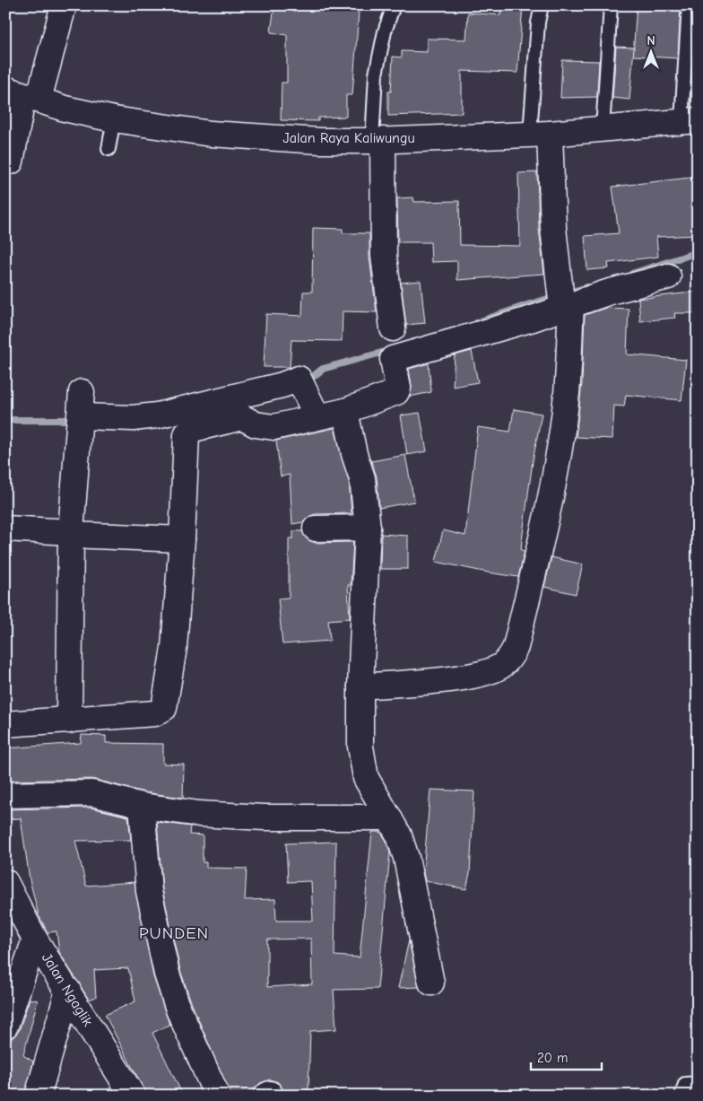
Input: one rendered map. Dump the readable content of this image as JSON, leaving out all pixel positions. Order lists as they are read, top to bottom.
{
  "streets": {
    "street": ["Jalan Raya Kaliwungu", "Jalan Ngaglik"]
  },
  "districts": ["PUNDEN"],
  "scale_bar": "20 m",
  "north": "top"
}
